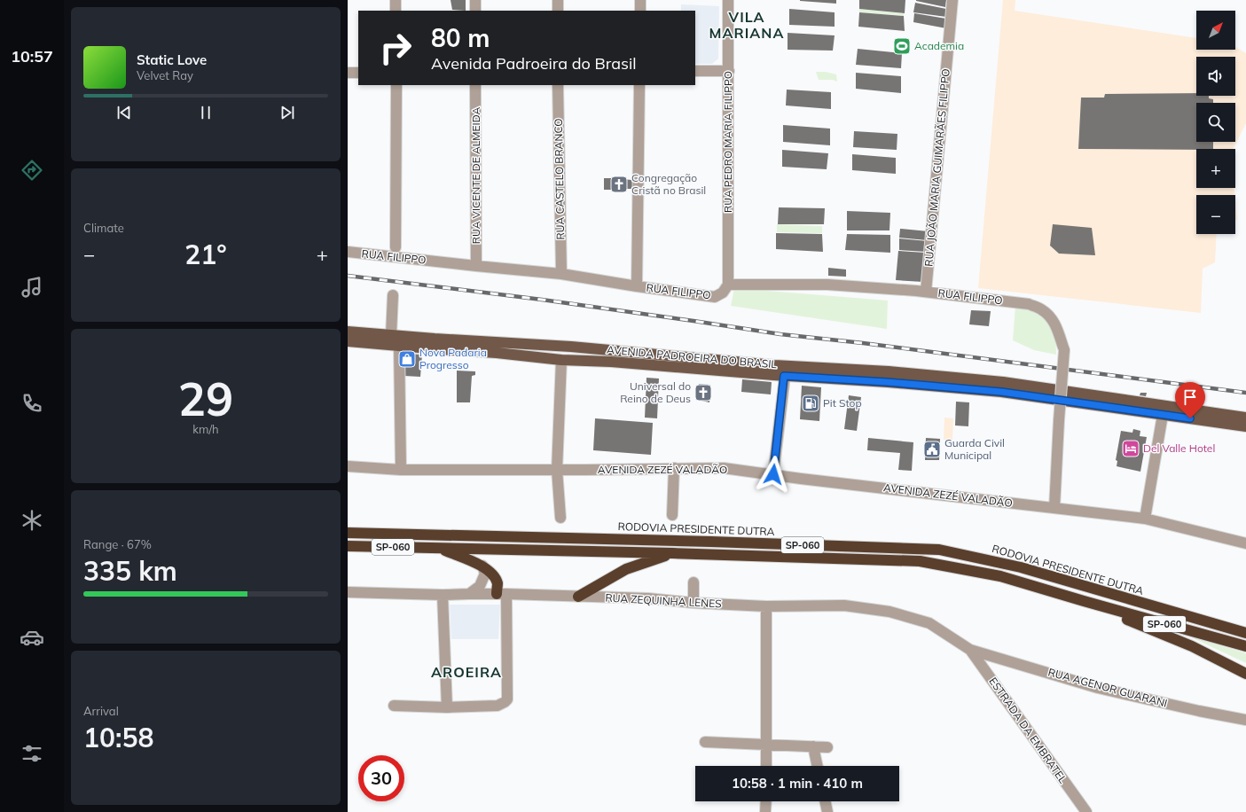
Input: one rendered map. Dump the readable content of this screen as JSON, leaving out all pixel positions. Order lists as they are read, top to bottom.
{
  "streets": {
    "highway": ["RODOVIA PRESIDENTE DUTRA", "SP-060"],
    "main road": ["AVENIDA PADROEIRA DO BRASIL"],
    "street": [
      "RUA PEDRO MARIA FILIPPO",
      "RUA JOÃO MARIA GUIMARÃES FILIPPO",
      "RUA VICENTE DE ALMEIDA",
      "RUA CASTELO BRANCO",
      "RUA FILIPPO",
      "AVENIDA ZEZÉ VALADÃO",
      "RUA ZEQUINHA LENES",
      "RUA AGENOR GUARANI",
      "ESTRADA DA EMBRATEL"
    ]
  },
  "crossings": [
    ["RUA PEDRO MARIA FILIPPO", "RUA FILIPPO"],
    ["RUA JOÃO MARIA GUIMARÃES FILIPPO", "RUA FILIPPO"],
    ["RUA VICENTE DE ALMEIDA", "RUA FILIPPO"],
    ["RUA CASTELO BRANCO", "RUA FILIPPO"],
    ["RUA FILIPPO", "AVENIDA ZEZÉ VALADÃO"],
    ["RUA ZEQUINHA LENES", "RUA AGENOR GUARANI"],
    ["RUA ZEQUINHA LENES", "ESTRADA DA EMBRATEL"],
    ["RUA AGENOR GUARANI", "ESTRADA DA EMBRATEL"]
  ],
  "districts": ["VILA MARIANA", "AROEIRA"],
  "places": {
    "sports": ["Academia"],
    "church": ["Congregação Cristã no Brasil", "Universal do Reino de Deus"],
    "shop": ["Nova Padaria Progresso"],
    "fuel station": ["Pit Stop"],
    "hotel": ["Del Valle Hotel"],
    "public building": ["Guarda Civil Municipal"]
  },
  "north": "top right",
  "page": {
    "tabs": "10:57",
    "map_buttons": ["+", "−"],
    "turn": ["80 m", "Avenida Padroeira do Brasil"],
    "song": ["Static Love", "Velvet Ray"],
    "tile": [
      "Climate",
      ["29", "km/h"],
      ["Range · 67%", "335 km"],
      ["Arrival", "10:58"]
    ],
    "heat": ["−", "21°", "+"],
    "limit": "30",
    "trip": "10:58 · 1 min · 410 m"
  }
}
